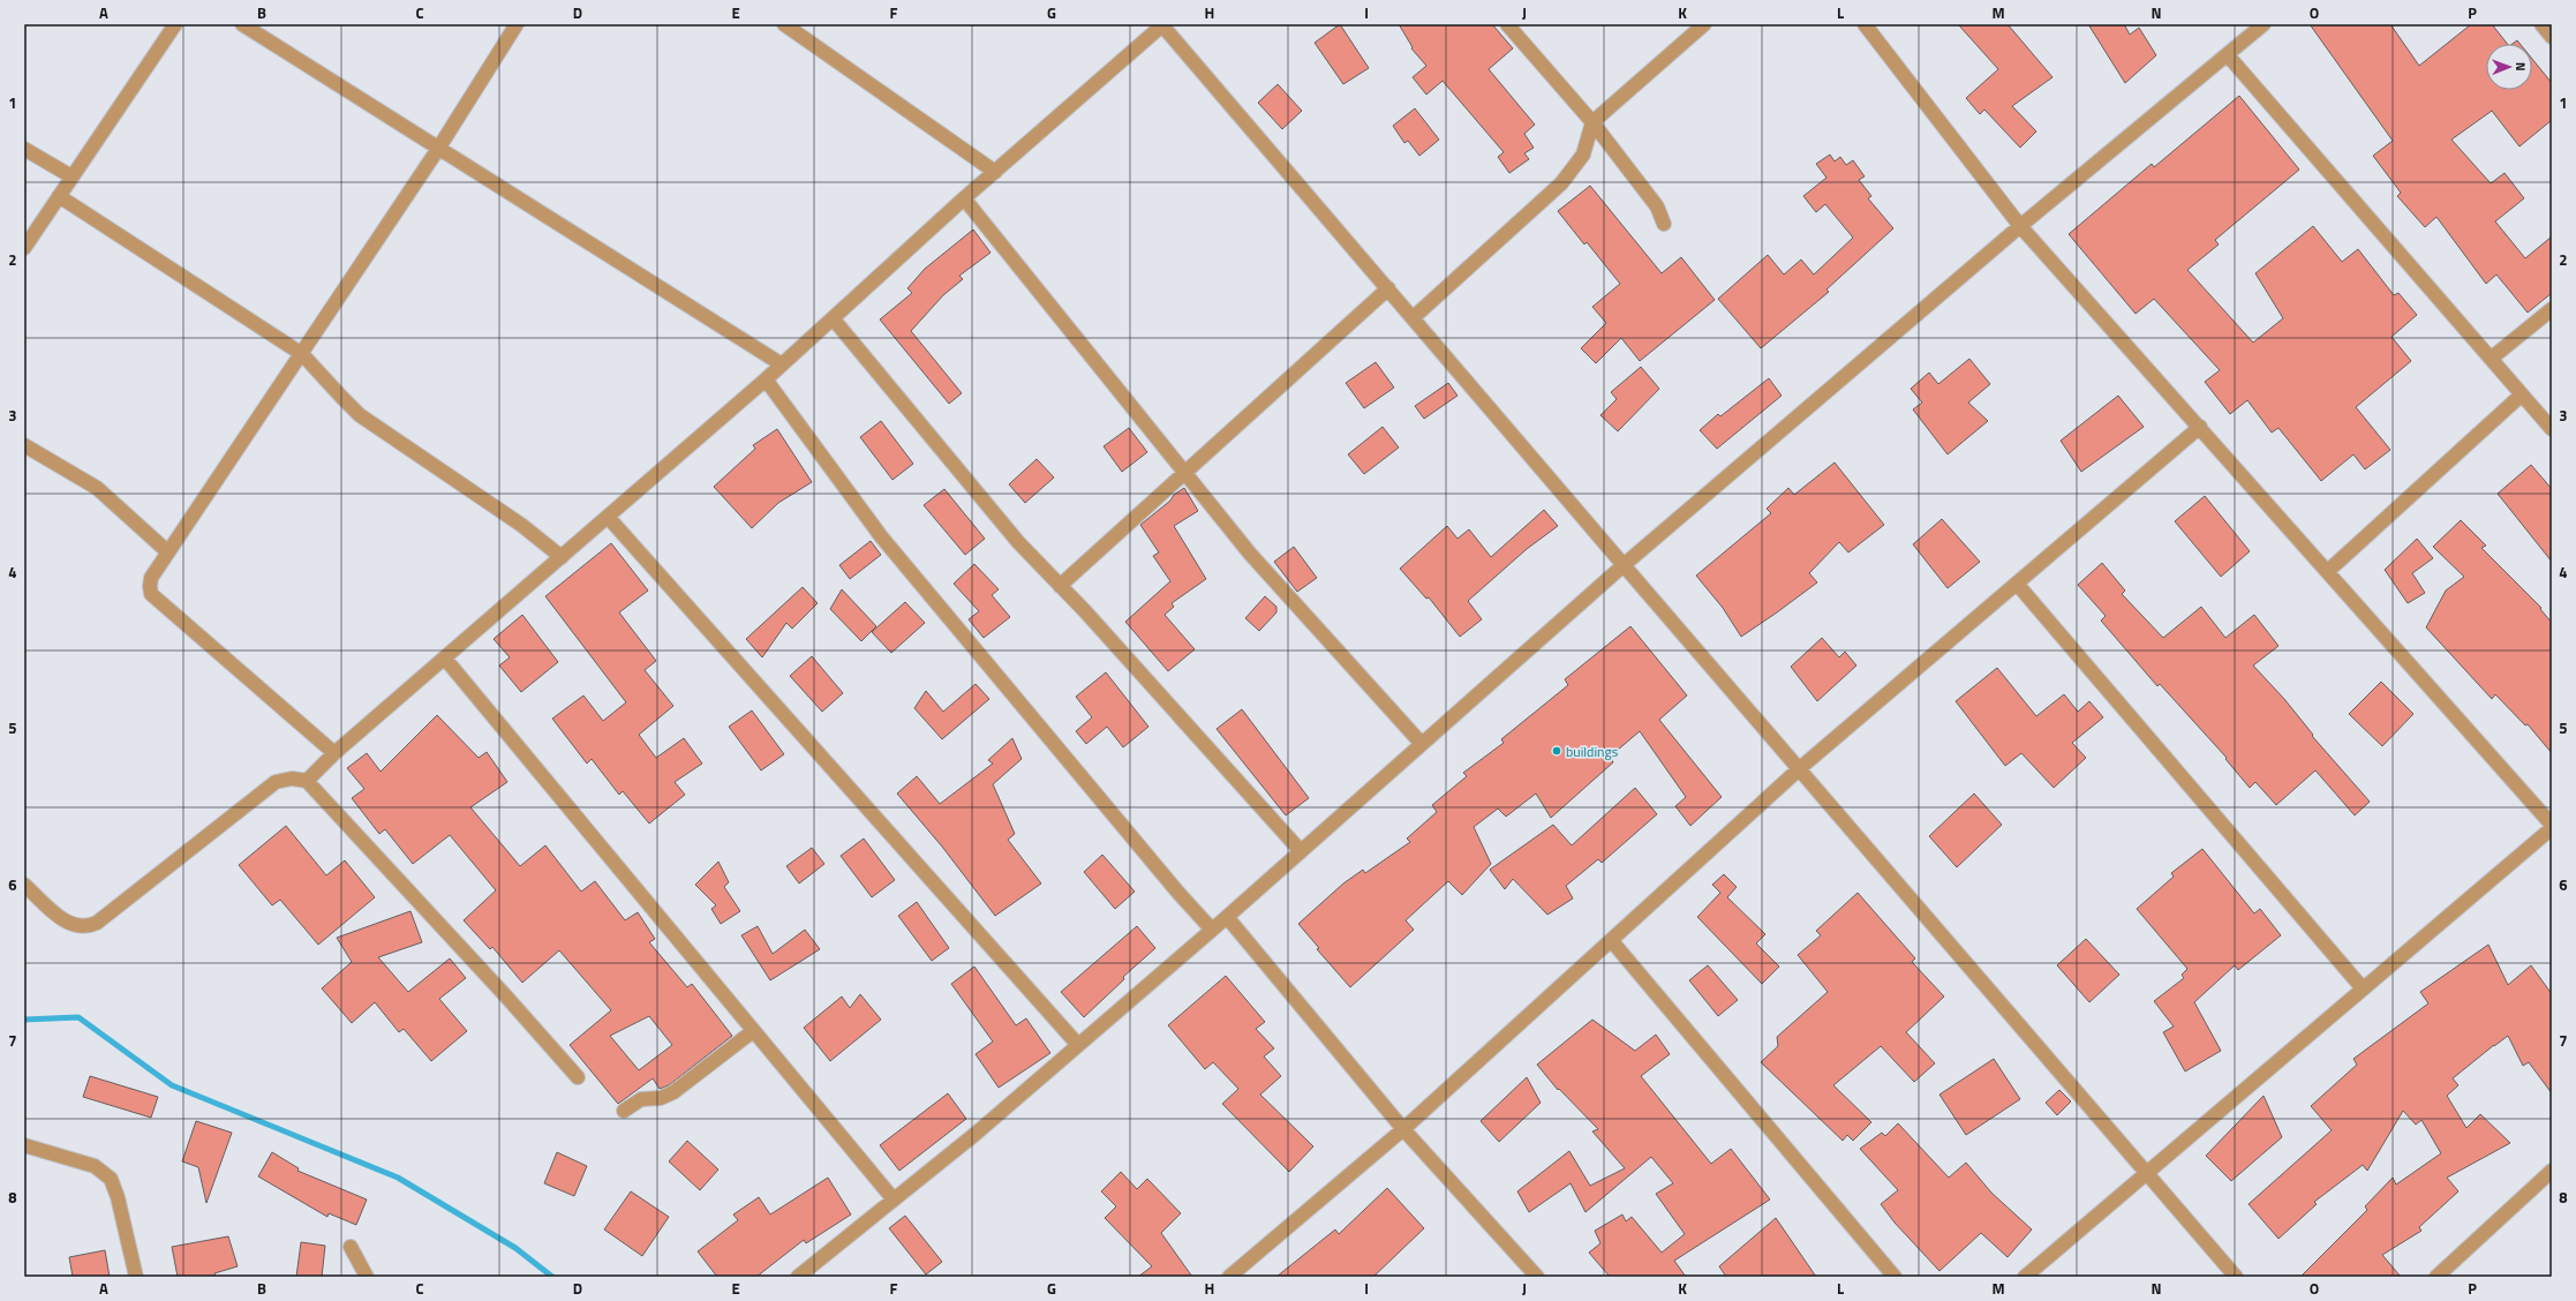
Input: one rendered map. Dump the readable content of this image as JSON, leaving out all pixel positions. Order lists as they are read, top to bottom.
{
  "places": ["buildings"],
  "north": "right",
  "grid": {
    "columns": [
      "A",
      "B",
      "C",
      "D",
      "E",
      "F",
      "G",
      "H",
      "I",
      "J",
      "K",
      "L",
      "M",
      "N",
      "O",
      "P"
    ],
    "rows": [
      "1",
      "2",
      "3",
      "4",
      "5",
      "6",
      "7",
      "8"
    ]
  }
}
